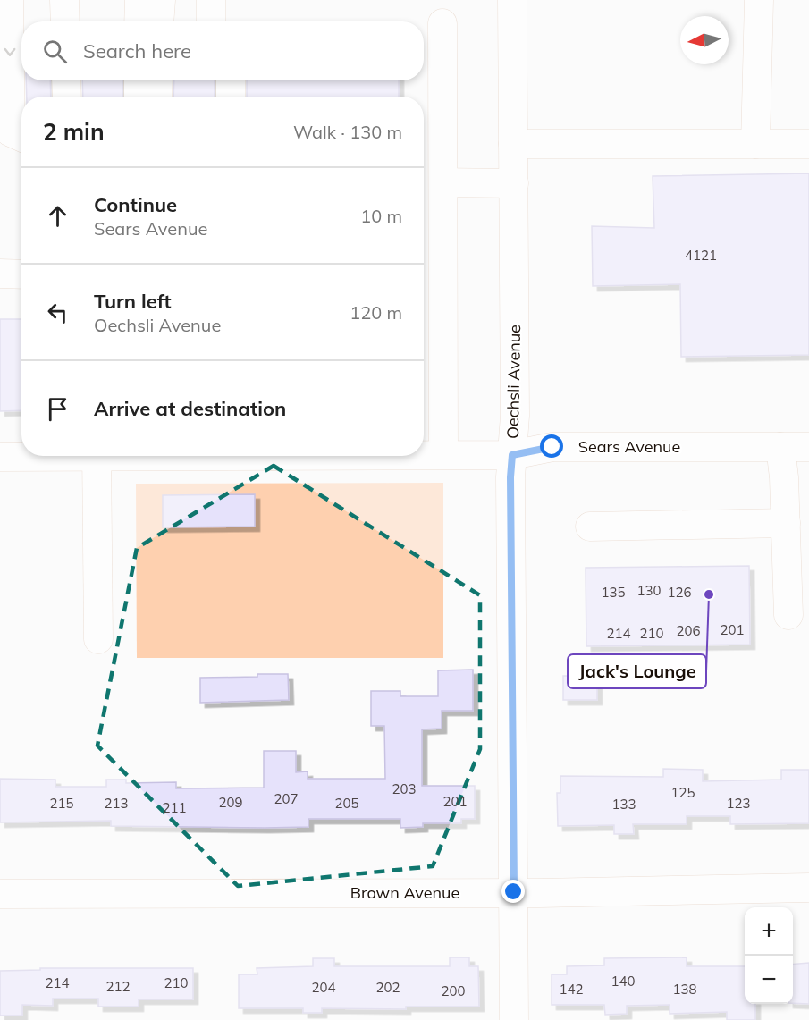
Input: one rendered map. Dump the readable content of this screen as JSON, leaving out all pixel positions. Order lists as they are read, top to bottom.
{
  "streets": {
    "street": ["Oechsli Avenue", "Sears Avenue", "Brown Avenue"]
  },
  "crossings": [
    ["Oechsli Avenue", "Sears Avenue"],
    ["Oechsli Avenue", "Brown Avenue"]
  ],
  "places": ["Jack's Lounge"],
  "house_numbers": [
    "4121",
    "130",
    "135",
    "126",
    "201",
    "206",
    "214",
    "210",
    "203",
    "125",
    "207",
    "201",
    "209",
    "215",
    "213",
    "205",
    "123",
    "133",
    "211",
    "140",
    "214",
    "210",
    "212",
    "204",
    "202",
    "142",
    "138",
    "200"
  ],
  "north": "left",
  "page": {
    "search": "Search here",
    "heading": ["2 min", "Walk · 130 m"],
    "list": [
      ["Continue", "Sears Avenue", "10 m"],
      ["Turn left", "Oechsli Avenue", "120 m"],
      "Arrive at destination"
    ],
    "map_buttons": ["+", "−"]
  }
}
